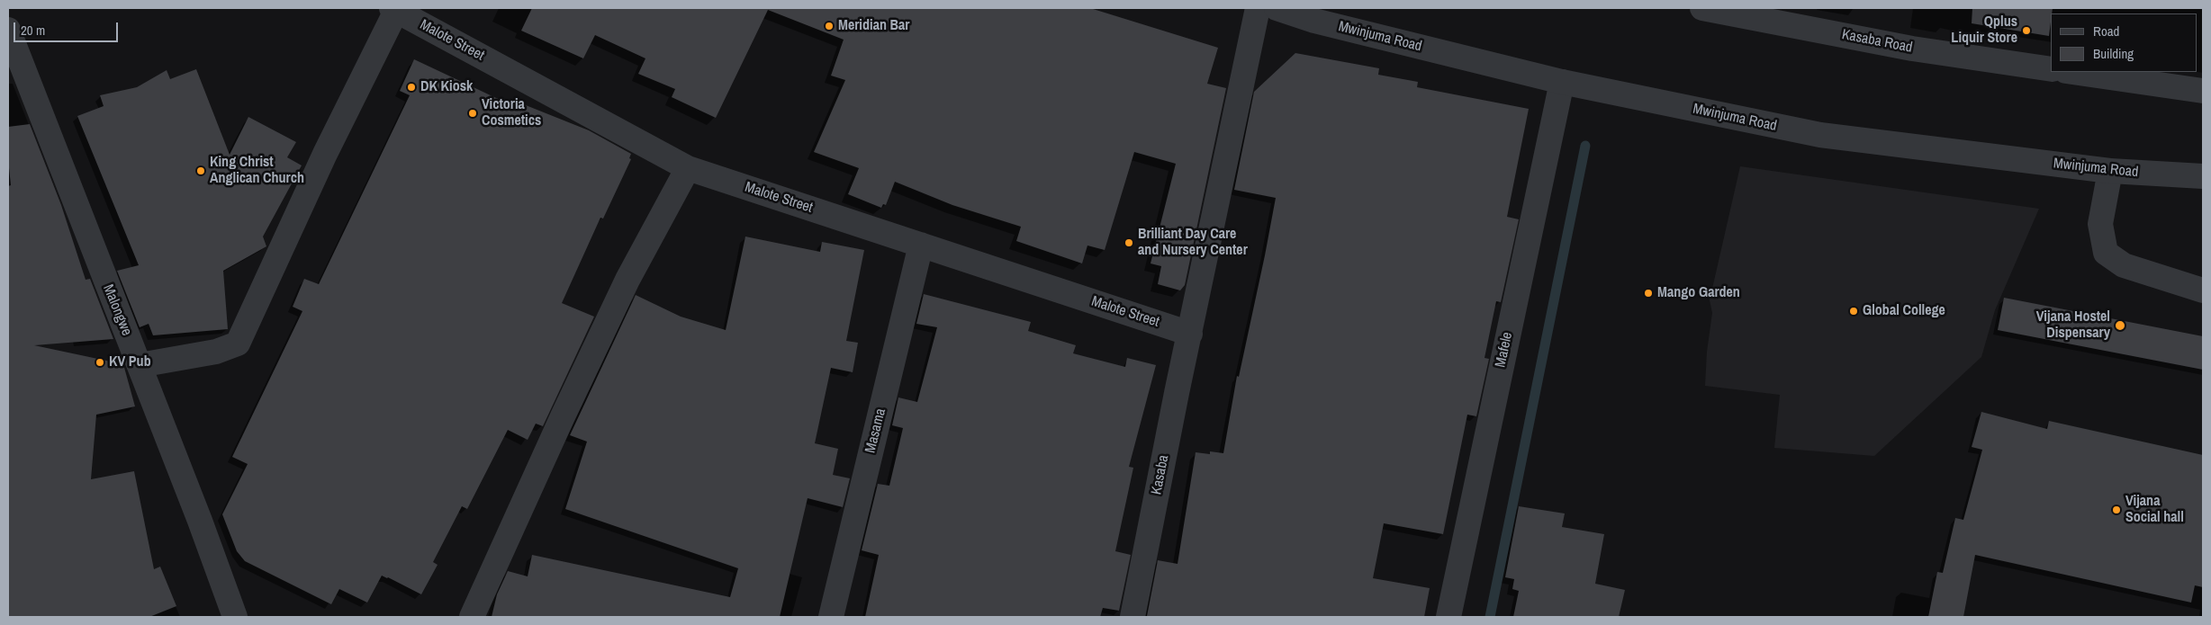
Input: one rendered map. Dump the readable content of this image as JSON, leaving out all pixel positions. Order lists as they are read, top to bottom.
{
  "streets": {
    "street": [
      "Mwinjuma Road",
      "Malote Street",
      "Kasaba Road",
      "Malongwe",
      "Mafele",
      "Masama",
      "Kasaba"
    ]
  },
  "crossings": [
    ["Mwinjuma Road", "Mafele"],
    ["Malote Street", "Masama"],
    ["Malote Street", "Kasaba"]
  ],
  "places": [
    "Meridian Bar",
    "Qplus Liquir Store",
    "DK Kiosk",
    "Victoria Cosmetics",
    "King Christ Anglican Church",
    "Brilliant Day Care and Nursery Center",
    "Mango Garden",
    "Global College",
    "Vijana Hostel Dispensary",
    "KV Pub",
    "Vijana Social hall"
  ],
  "legend": ["Road", "Building"],
  "scale_bar": "20 m"
}
